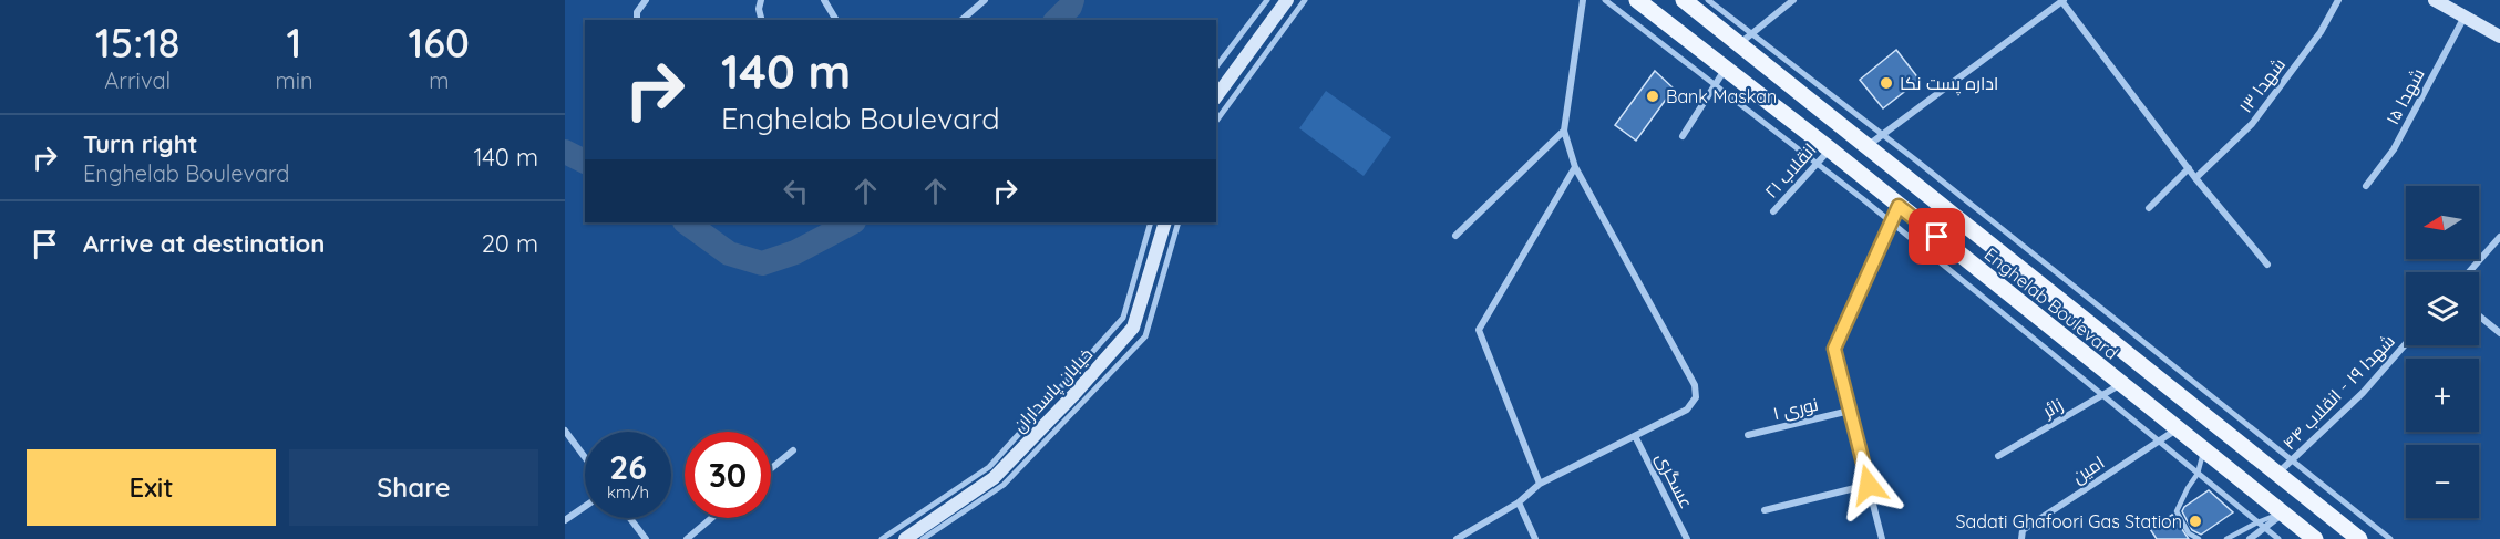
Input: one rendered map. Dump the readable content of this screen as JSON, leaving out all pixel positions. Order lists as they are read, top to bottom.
{
  "streets": {
    "main road": ["Enghelab Boulevard", "خیابان پاسداران"],
    "street": [
      "شهدا ۱۳",
      "شهدا ۱۵",
      "انقلاب ۲۱",
      "شهدا ۱۹ - انقلاب ۴۴",
      "زائر",
      "نوری ۱",
      "امین",
      "عسگری"
    ]
  },
  "crossings": [
    ["انقلاب ۲۱", "Enghelab Boulevard"],
    ["Enghelab Boulevard", "شهدا ۱۹ - انقلاب ۴۴"],
    ["Enghelab Boulevard", "زائر"],
    ["Enghelab Boulevard", "امین"]
  ],
  "places": ["اداره پست نکا", "Bank Maskan", "Sadati Ghafoori Gas Station"],
  "north": "left",
  "page": {
    "eta": [
      "15:18",
      "Arrival",
      "1",
      "min",
      "160",
      "m"
    ],
    "turn": ["140 m", "Enghelab Boulevard"],
    "list": [
      {
        "name": "Turn right",
        "note": "Enghelab Boulevard",
        "value": "140 m"
      },
      {
        "name": "Arrive at destination",
        "value": "20 m"
      }
    ],
    "map_buttons": ["+", "−"],
    "speed": "26 km/h",
    "limit": "30",
    "buttons": ["Exit", "Share"]
  }
}
